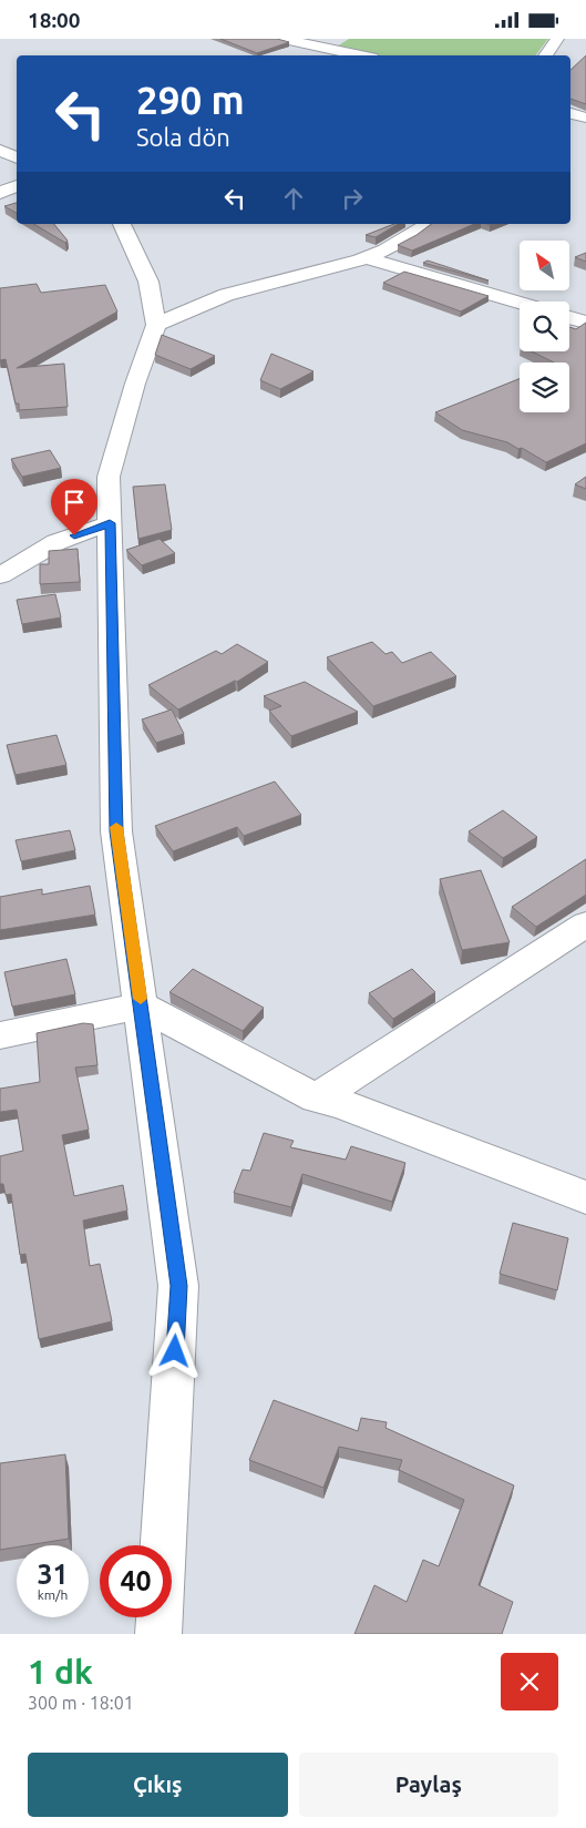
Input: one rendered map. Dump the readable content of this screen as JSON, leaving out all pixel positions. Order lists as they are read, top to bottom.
{
  "north": "top left",
  "page": {
    "status": "18:00",
    "turn": ["290 m", "Sola dön"],
    "speed": "31 km/h",
    "limit": "40",
    "heading": ["1 dk", "300 m · 18:01"],
    "buttons": ["Çıkış", "Paylaş"]
  }
}
